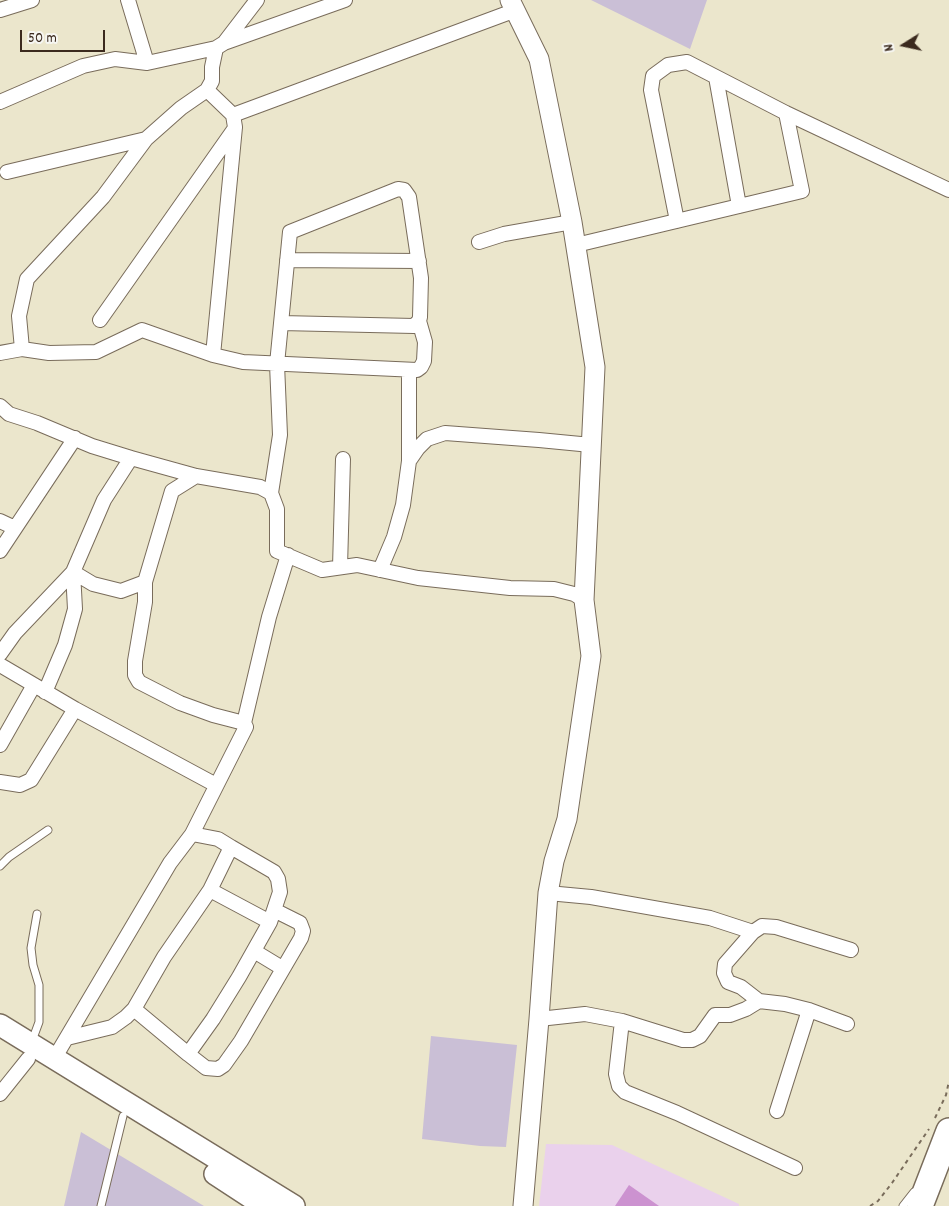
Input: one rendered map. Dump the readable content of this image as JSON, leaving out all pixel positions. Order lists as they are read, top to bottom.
{
  "scale_bar": "50 m",
  "north": "left"
}
